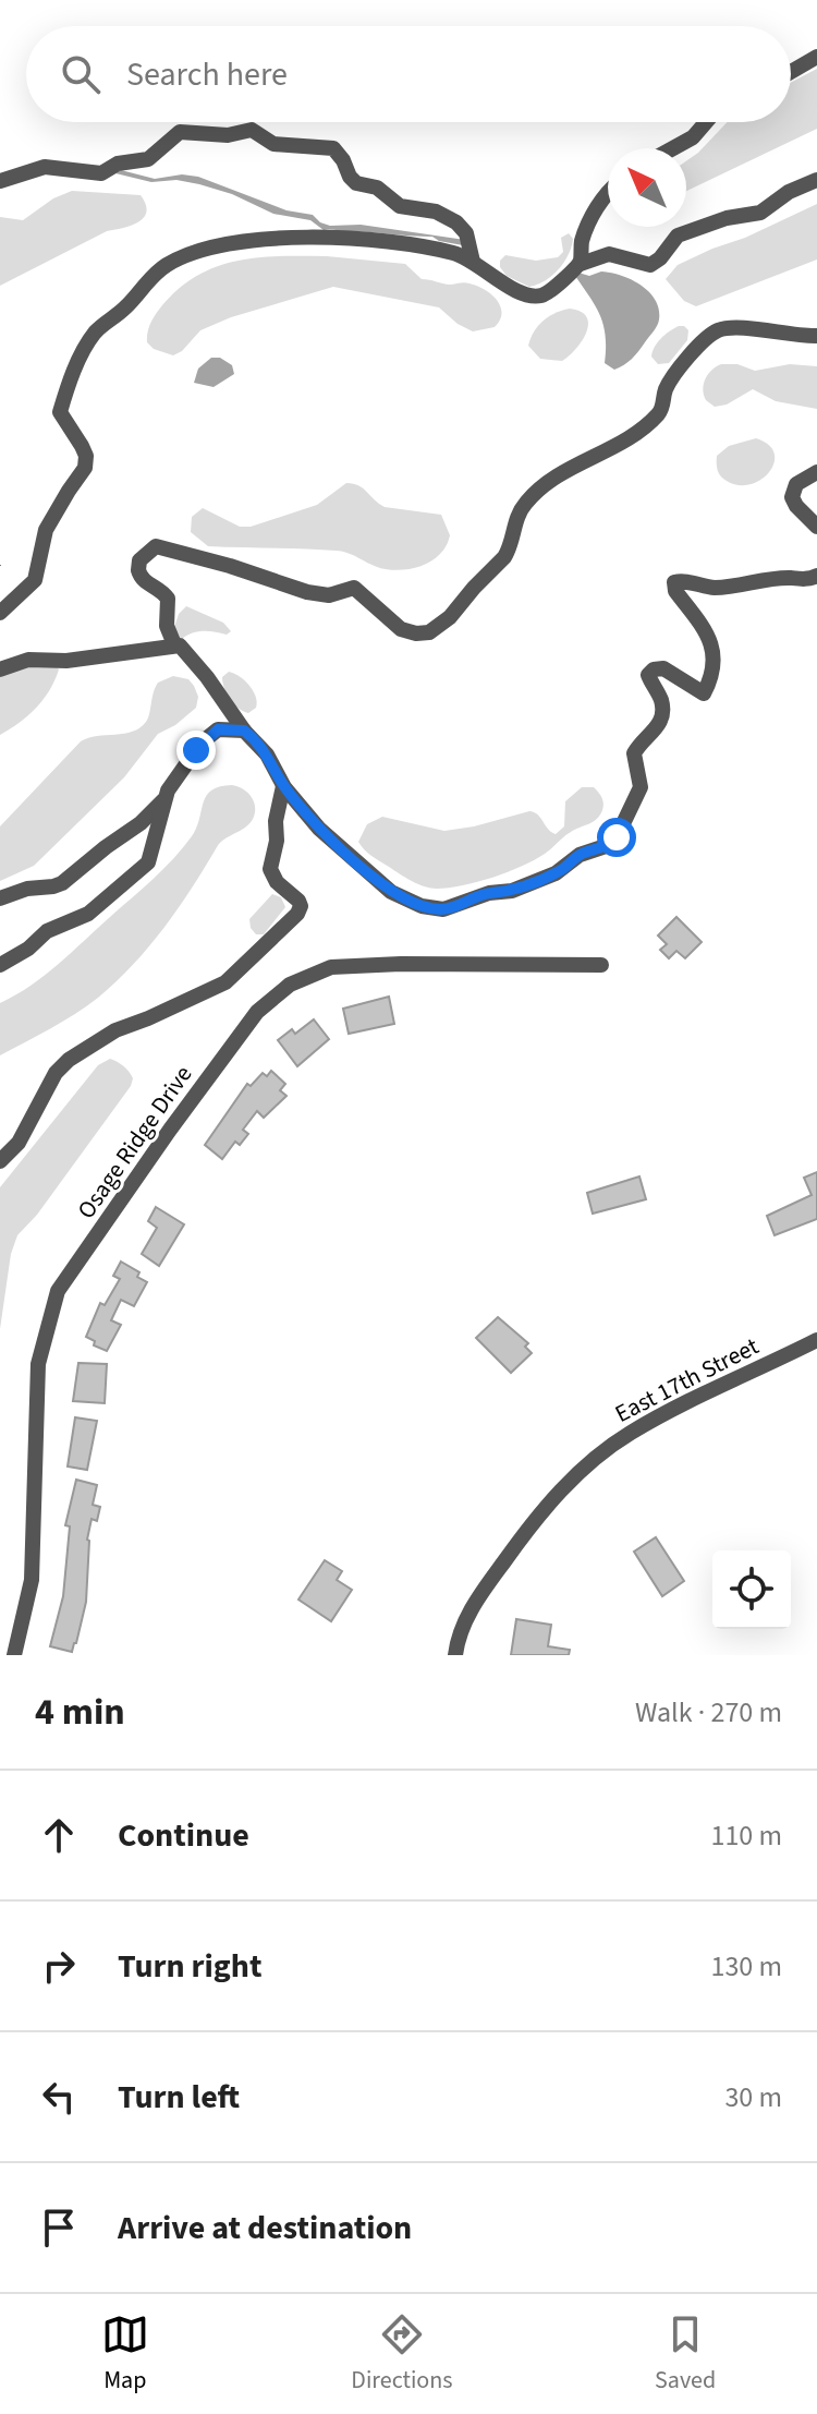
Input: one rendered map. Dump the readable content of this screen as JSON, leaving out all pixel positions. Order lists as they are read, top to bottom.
{
  "streets": {
    "street": ["Osage Ridge Drive", "East 17th Street"]
  },
  "north": "top left",
  "page": {
    "search": "Search here",
    "heading": ["4 min", "Walk · 270 m"],
    "list": [
      ["Continue", "110 m"],
      ["Turn right", "130 m"],
      ["Turn left", "30 m"],
      "Arrive at destination"
    ],
    "nav": ["Map", "Directions", "Saved"]
  }
}
